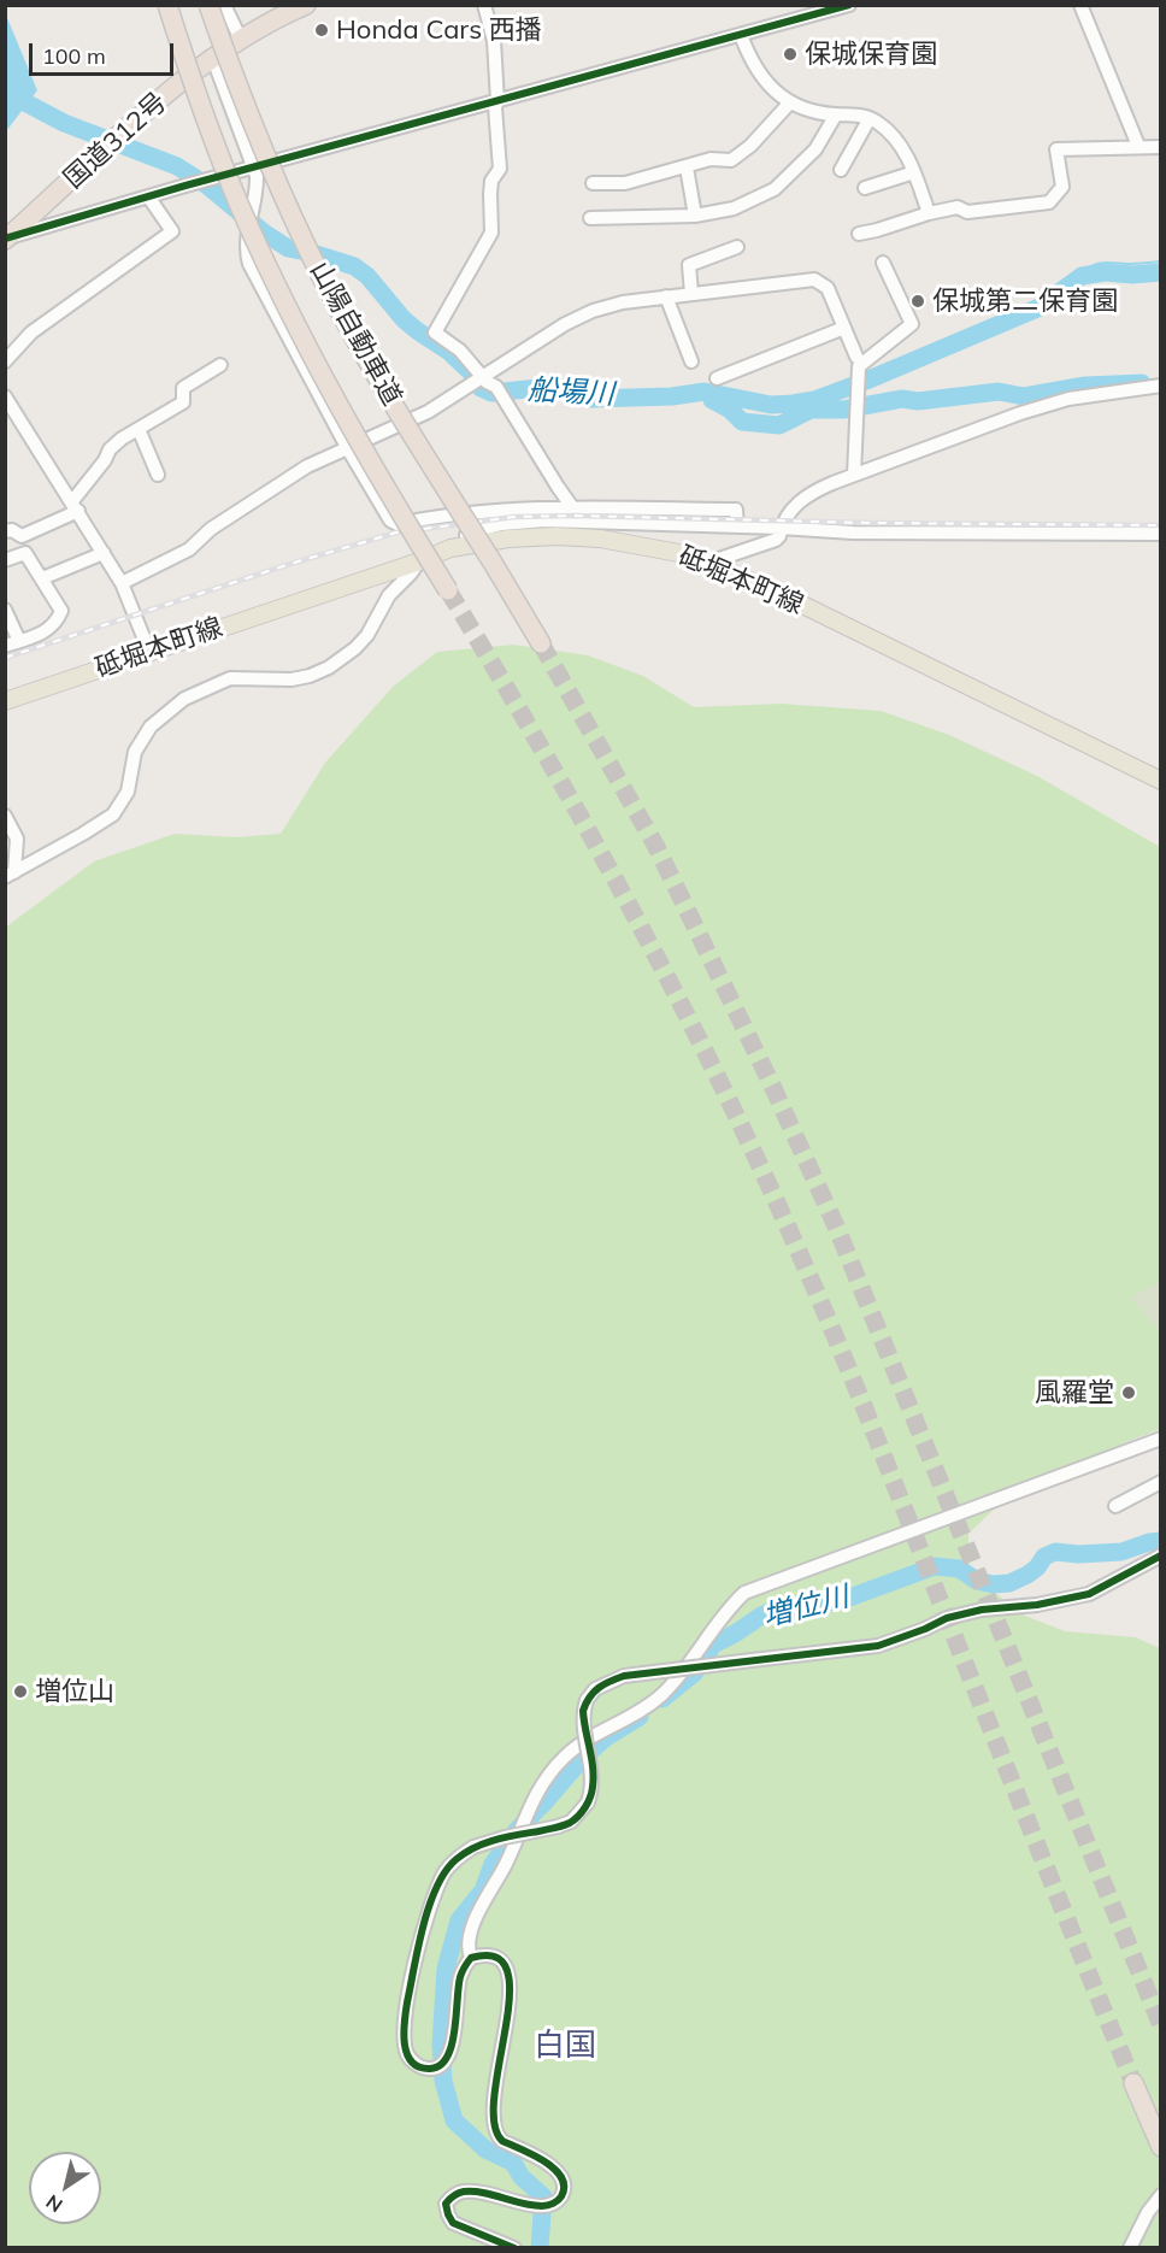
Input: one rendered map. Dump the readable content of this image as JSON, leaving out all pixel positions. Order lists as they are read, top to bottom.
{
  "streets": {
    "highway": ["国道312号", "山陽自動車道"],
    "main road": ["砥堀本町線"]
  },
  "districts": ["白国"],
  "water": ["船場川", "増位川"],
  "places": [
    "Honda Cars 西播",
    "保城保育園",
    "保城第二保育園",
    "風羅堂",
    "増位山"
  ],
  "scale_bar": "100 m",
  "north": "bottom left"
}
